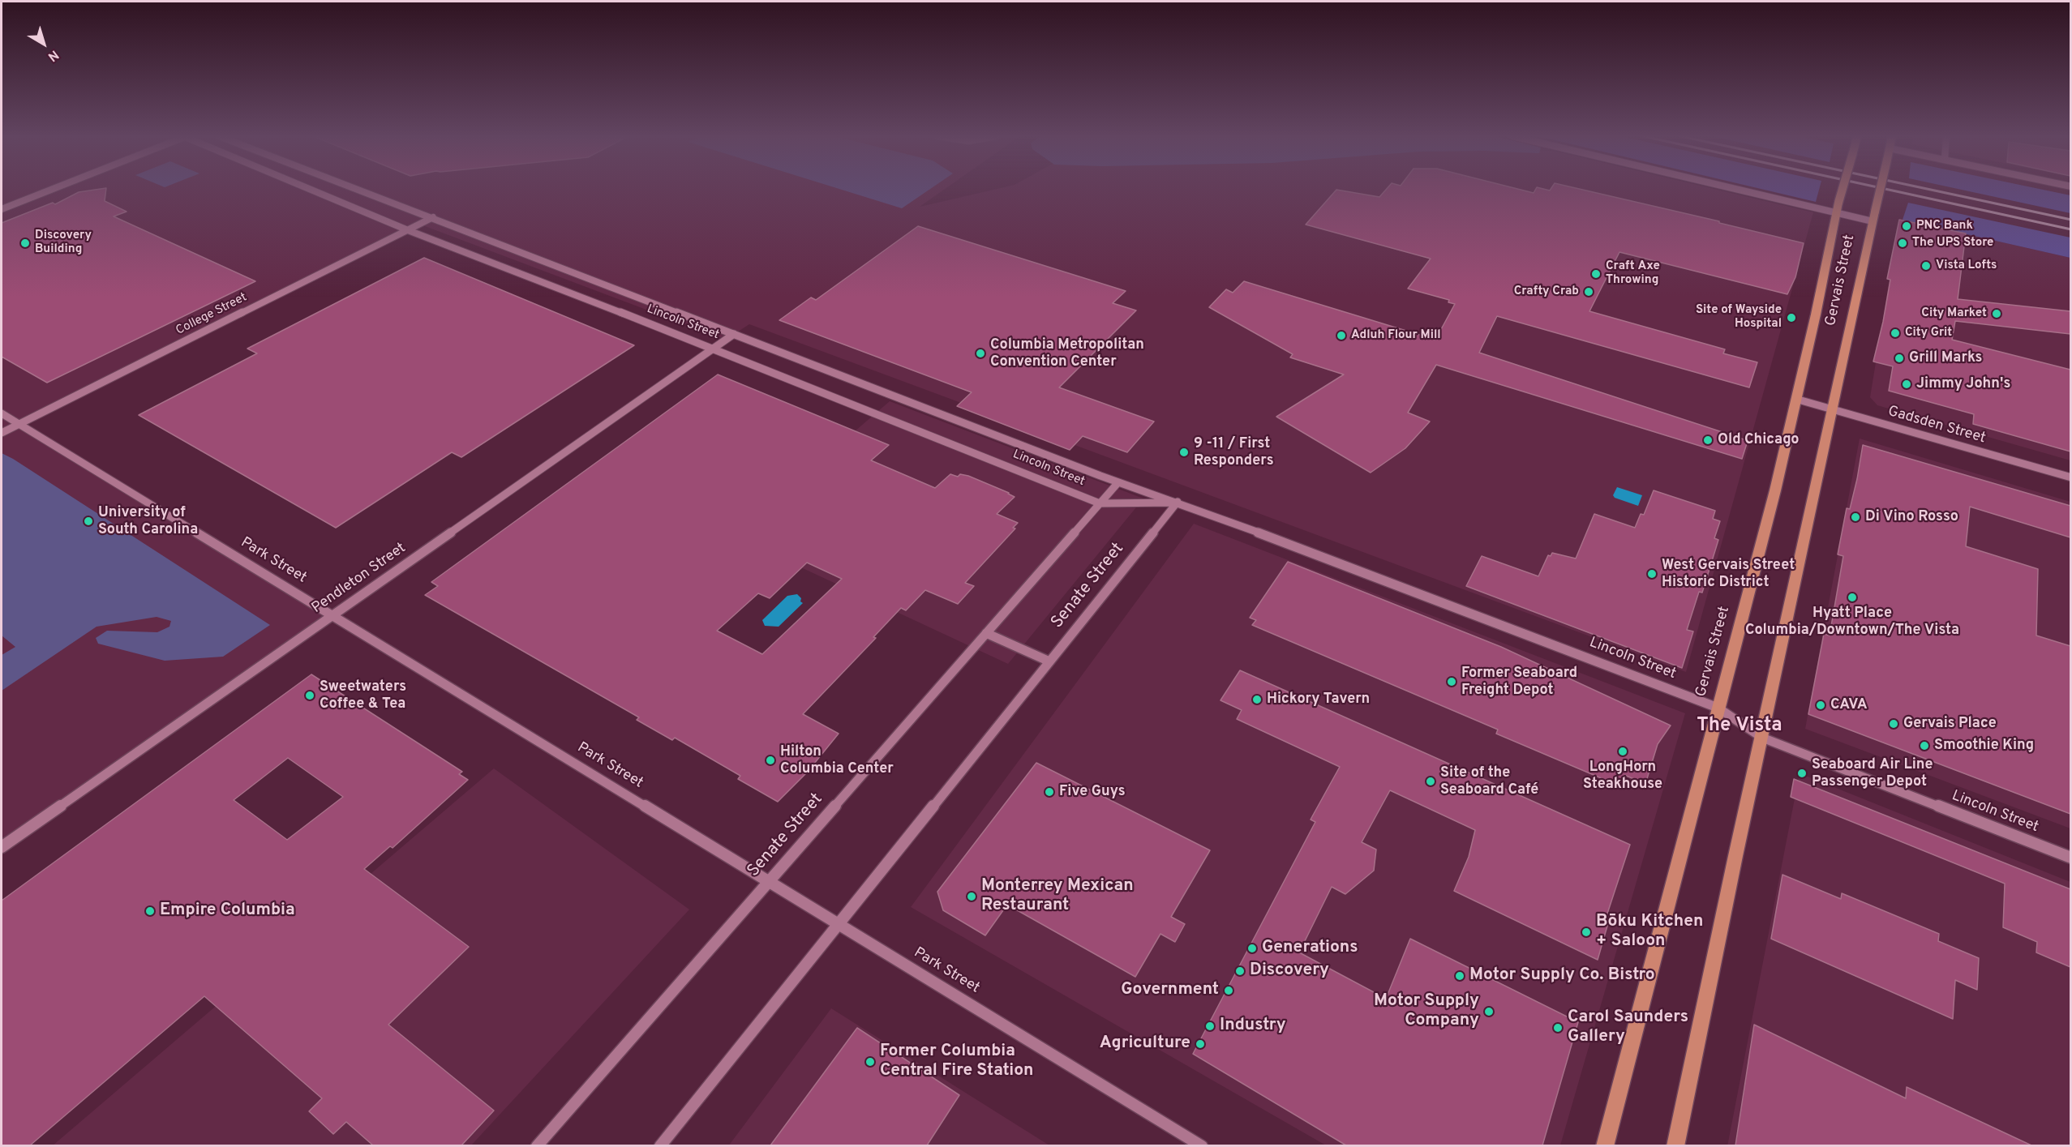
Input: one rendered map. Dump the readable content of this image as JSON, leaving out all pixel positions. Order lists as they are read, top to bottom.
{
  "streets": {
    "main road": ["Gervais Street"],
    "street": [
      "College Street",
      "Lincoln Street",
      "Gadsden Street",
      "Park Street",
      "Pendleton Street",
      "Senate Street"
    ]
  },
  "crossings": [
    ["Gervais Street", "Lincoln Street"],
    ["Gervais Street", "Gadsden Street"],
    ["College Street", "Lincoln Street"],
    ["College Street", "Park Street"],
    ["Lincoln Street", "Pendleton Street"],
    ["Lincoln Street", "Senate Street"],
    ["Park Street", "Pendleton Street"],
    ["Park Street", "Senate Street"]
  ],
  "districts": ["The Vista"],
  "places": [
    "PNC Bank",
    "Discovery Building",
    "The UPS Store",
    "Vista Lofts",
    "Craft Axe Throwing",
    "Crafty Crab",
    "City Market",
    "Site of Wayside Hospital",
    "City Grit",
    "Adluh Flour Mill",
    "Columbia Metropolitan Convention Center",
    "Grill Marks",
    "Jimmy John's",
    "Old Chicago",
    "9 -11 / First Responders",
    "Di Vino Rosso",
    "University of South Carolina",
    "West Gervais Street Historic District",
    "Hyatt Place Columbia/Downtown/The Vista",
    "Former Seaboard Freight Depot",
    "Sweetwaters Coffee & Tea",
    "Hickory Tavern",
    "CAVA",
    "Gervais Place",
    "Smoothie King",
    "LongHorn Steakhouse",
    "Hilton Columbia Center",
    "Seaboard Air Line Passenger Depot",
    "Site of the Seaboard Café",
    "Five Guys",
    "Monterrey Mexican Restaurant",
    "Empire Columbia",
    "Bōku Kitchen + Saloon",
    "Generations",
    "Discovery",
    "Motor Supply Co. Bistro",
    "Government",
    "Motor Supply Company",
    "Industry",
    "Carol Saunders Gallery",
    "Agriculture",
    "Former Columbia Central Fire Station"
  ],
  "north": "bottom right"
}
